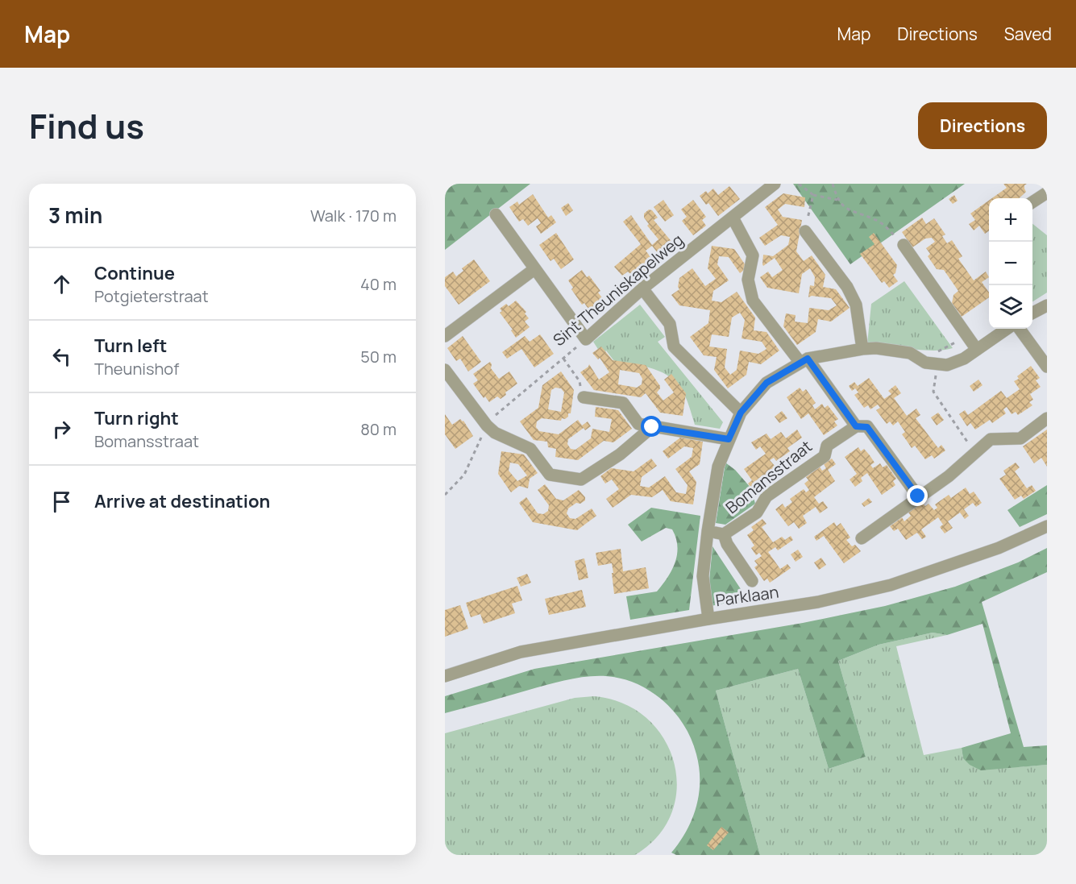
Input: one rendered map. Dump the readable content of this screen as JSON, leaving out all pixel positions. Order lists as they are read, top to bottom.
{
  "streets": {
    "street": ["Sint Theuniskapelweg", "Bomansstraat", "Parklaan"]
  },
  "page": {
    "header": "Map",
    "nav": ["Map", "Directions", "Saved"],
    "title": "Find us",
    "buttons": "Directions",
    "heading": ["3 min", "Walk · 170 m"],
    "map_buttons": ["+", "−"],
    "list": [
      ["Continue", "Potgieterstraat", "40 m"],
      ["Turn left", "Theunishof", "50 m"],
      ["Turn right", "Bomansstraat", "80 m"],
      "Arrive at destination"
    ]
  }
}
